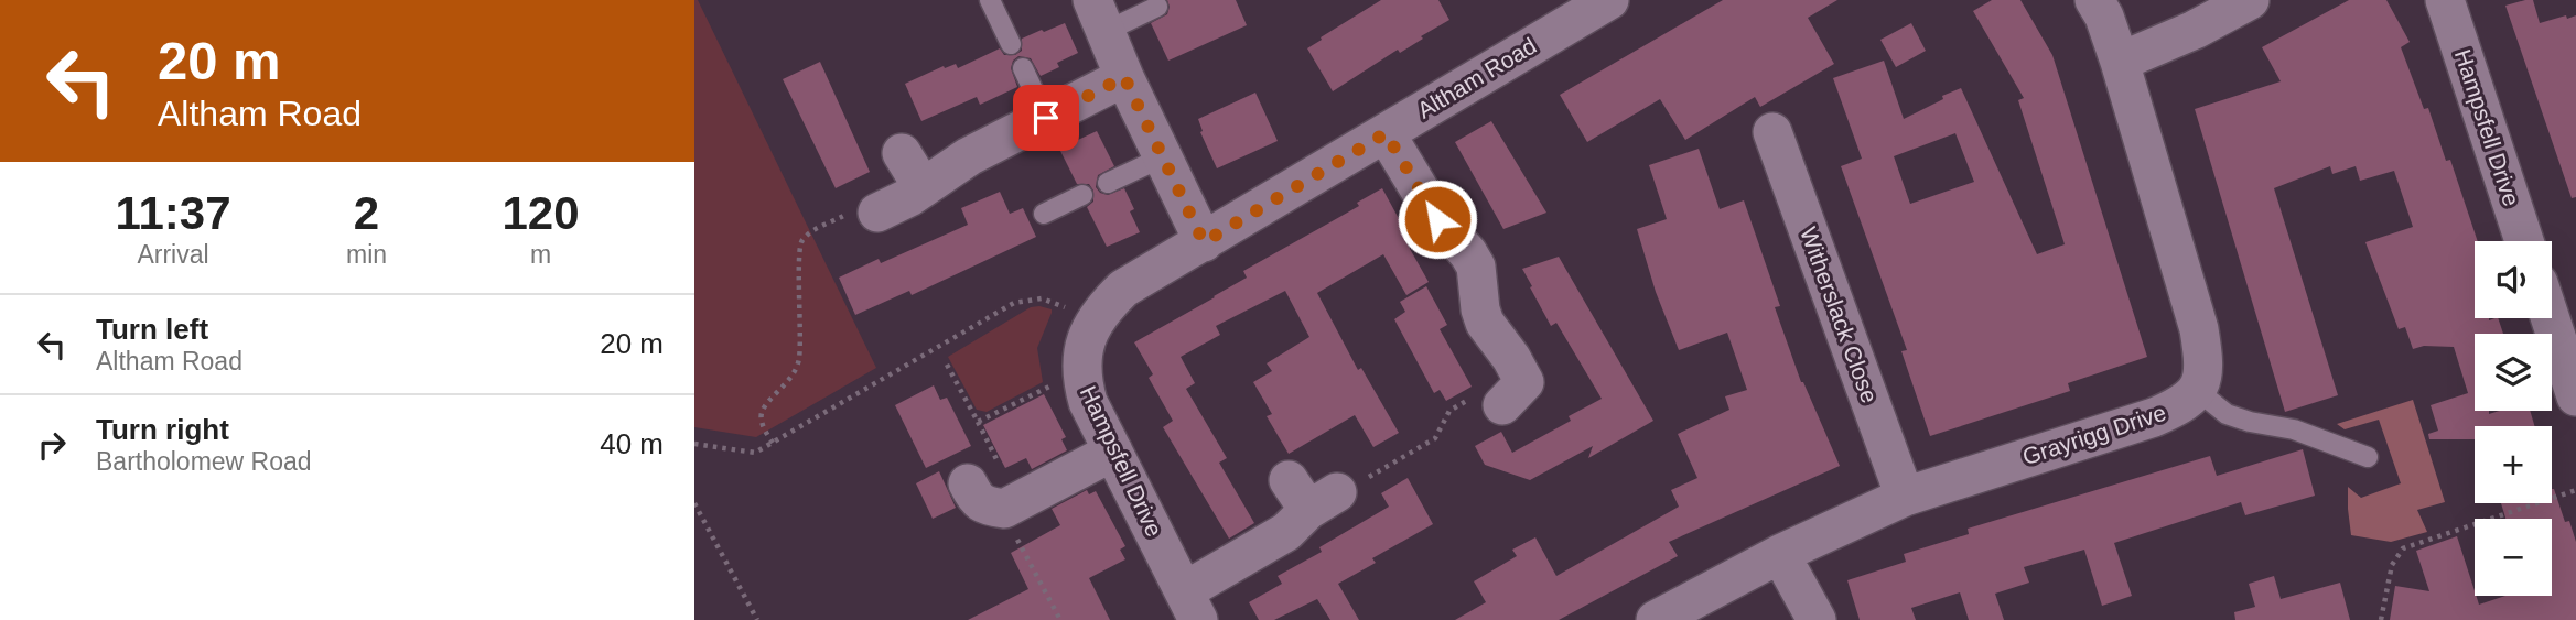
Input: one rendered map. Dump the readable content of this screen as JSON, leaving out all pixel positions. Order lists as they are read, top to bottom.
{
  "streets": {
    "street": [
      "Altham Road",
      "Hampsfell Drive",
      "Witherslack Close",
      "Grayrigg Drive"
    ]
  },
  "crossings": [
    ["Altham Road", "Hampsfell Drive"],
    ["Witherslack Close", "Grayrigg Drive"]
  ],
  "page": {
    "turn": ["20 m", "Altham Road"],
    "eta": [
      "11:37",
      "Arrival",
      "2",
      "min",
      "120",
      "m"
    ],
    "map_buttons": ["+", "−"],
    "list": [
      {
        "name": "Turn left",
        "note": "Altham Road",
        "value": "20 m"
      },
      {
        "name": "Turn right",
        "note": "Bartholomew Road",
        "value": "40 m"
      }
    ]
  }
}
